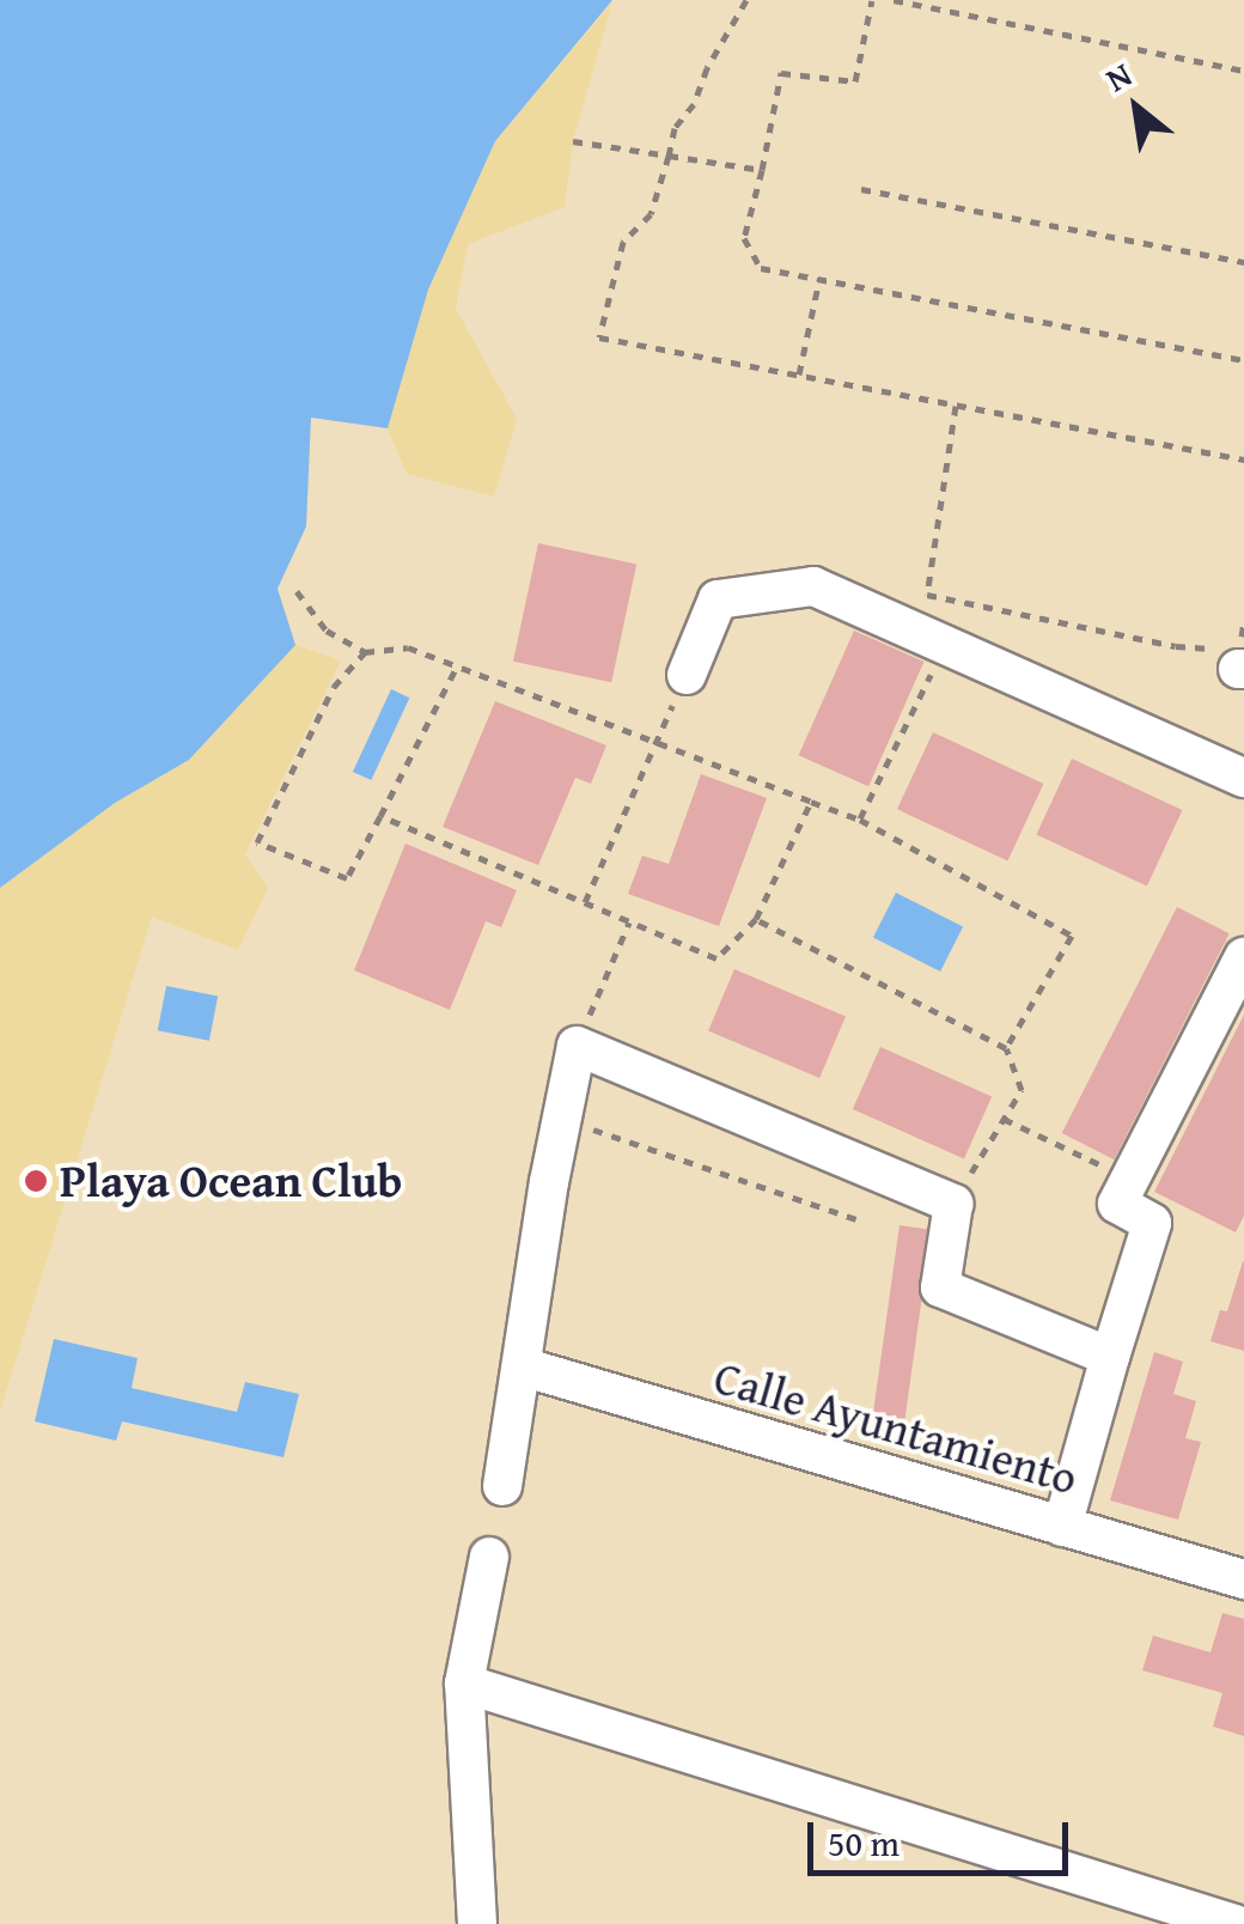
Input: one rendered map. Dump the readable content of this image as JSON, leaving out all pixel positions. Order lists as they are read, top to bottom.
{
  "streets": {
    "street": ["Calle Ayuntamiento"]
  },
  "places": ["Playa Ocean Club"],
  "scale_bar": "50 m",
  "north": "top left"
}
